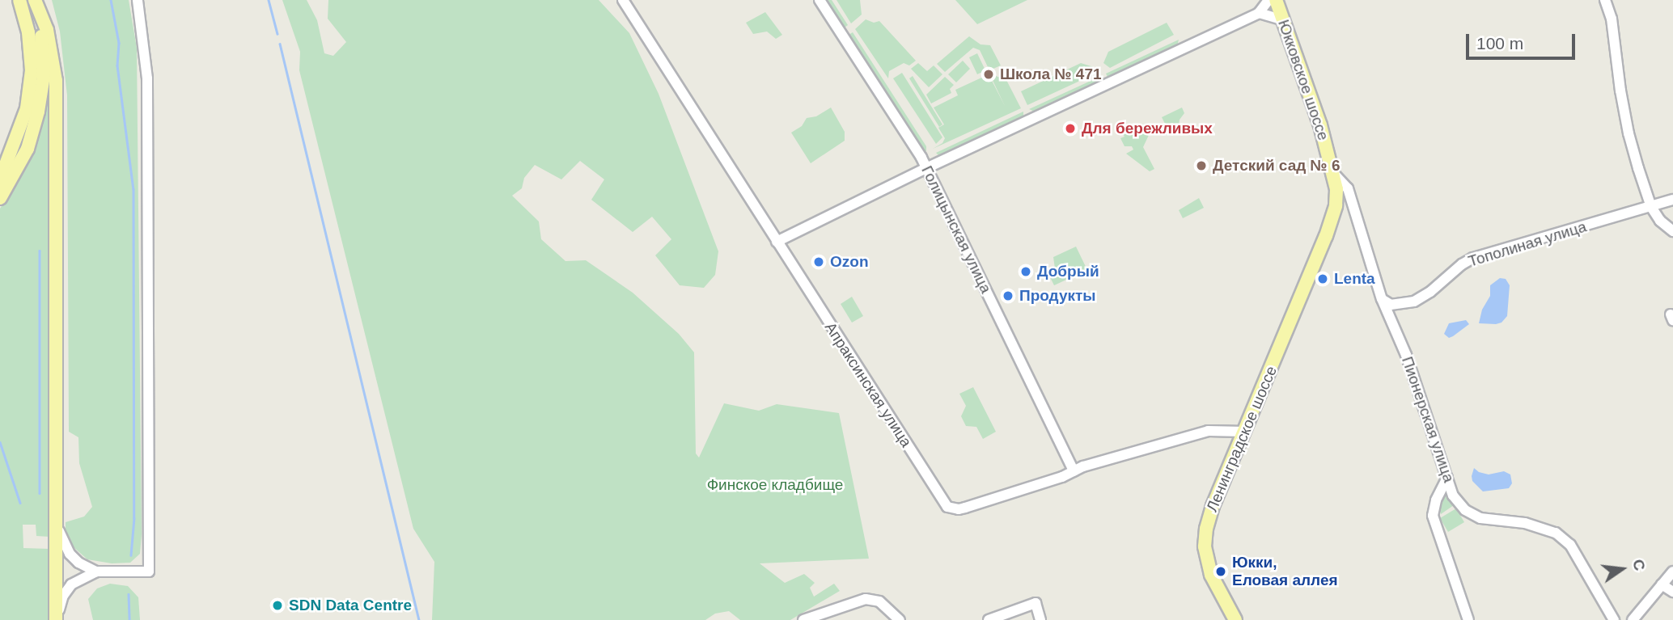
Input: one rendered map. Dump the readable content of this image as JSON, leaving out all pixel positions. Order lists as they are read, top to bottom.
{
  "streets": {
    "main road": ["Юкковское шоссе", "Ленинградское шоссе"],
    "street": [
      "Голицынская улица",
      "Тополиная улица",
      "Апраксинская улица",
      "Пионерская улица"
    ]
  },
  "crossings": [
    ["Юкковское шоссе", "Ленинградское шоссе"],
    ["Голицынская улица", "Апраксинская улица"],
    ["Тополиная улица", "Пионерская улица"],
    ["Апраксинская улица", "Ленинградское шоссе"]
  ],
  "parks": ["Финское кладбище"],
  "places": [
    "Школа № 471",
    "Для бережливых",
    "Детский сад № 6",
    "Ozon",
    "Добрый",
    "Lenta",
    "Продукты",
    "Юкки, Еловая аллея",
    "SDN Data Centre"
  ],
  "scale_bar": "100 m",
  "north": "right"
}
